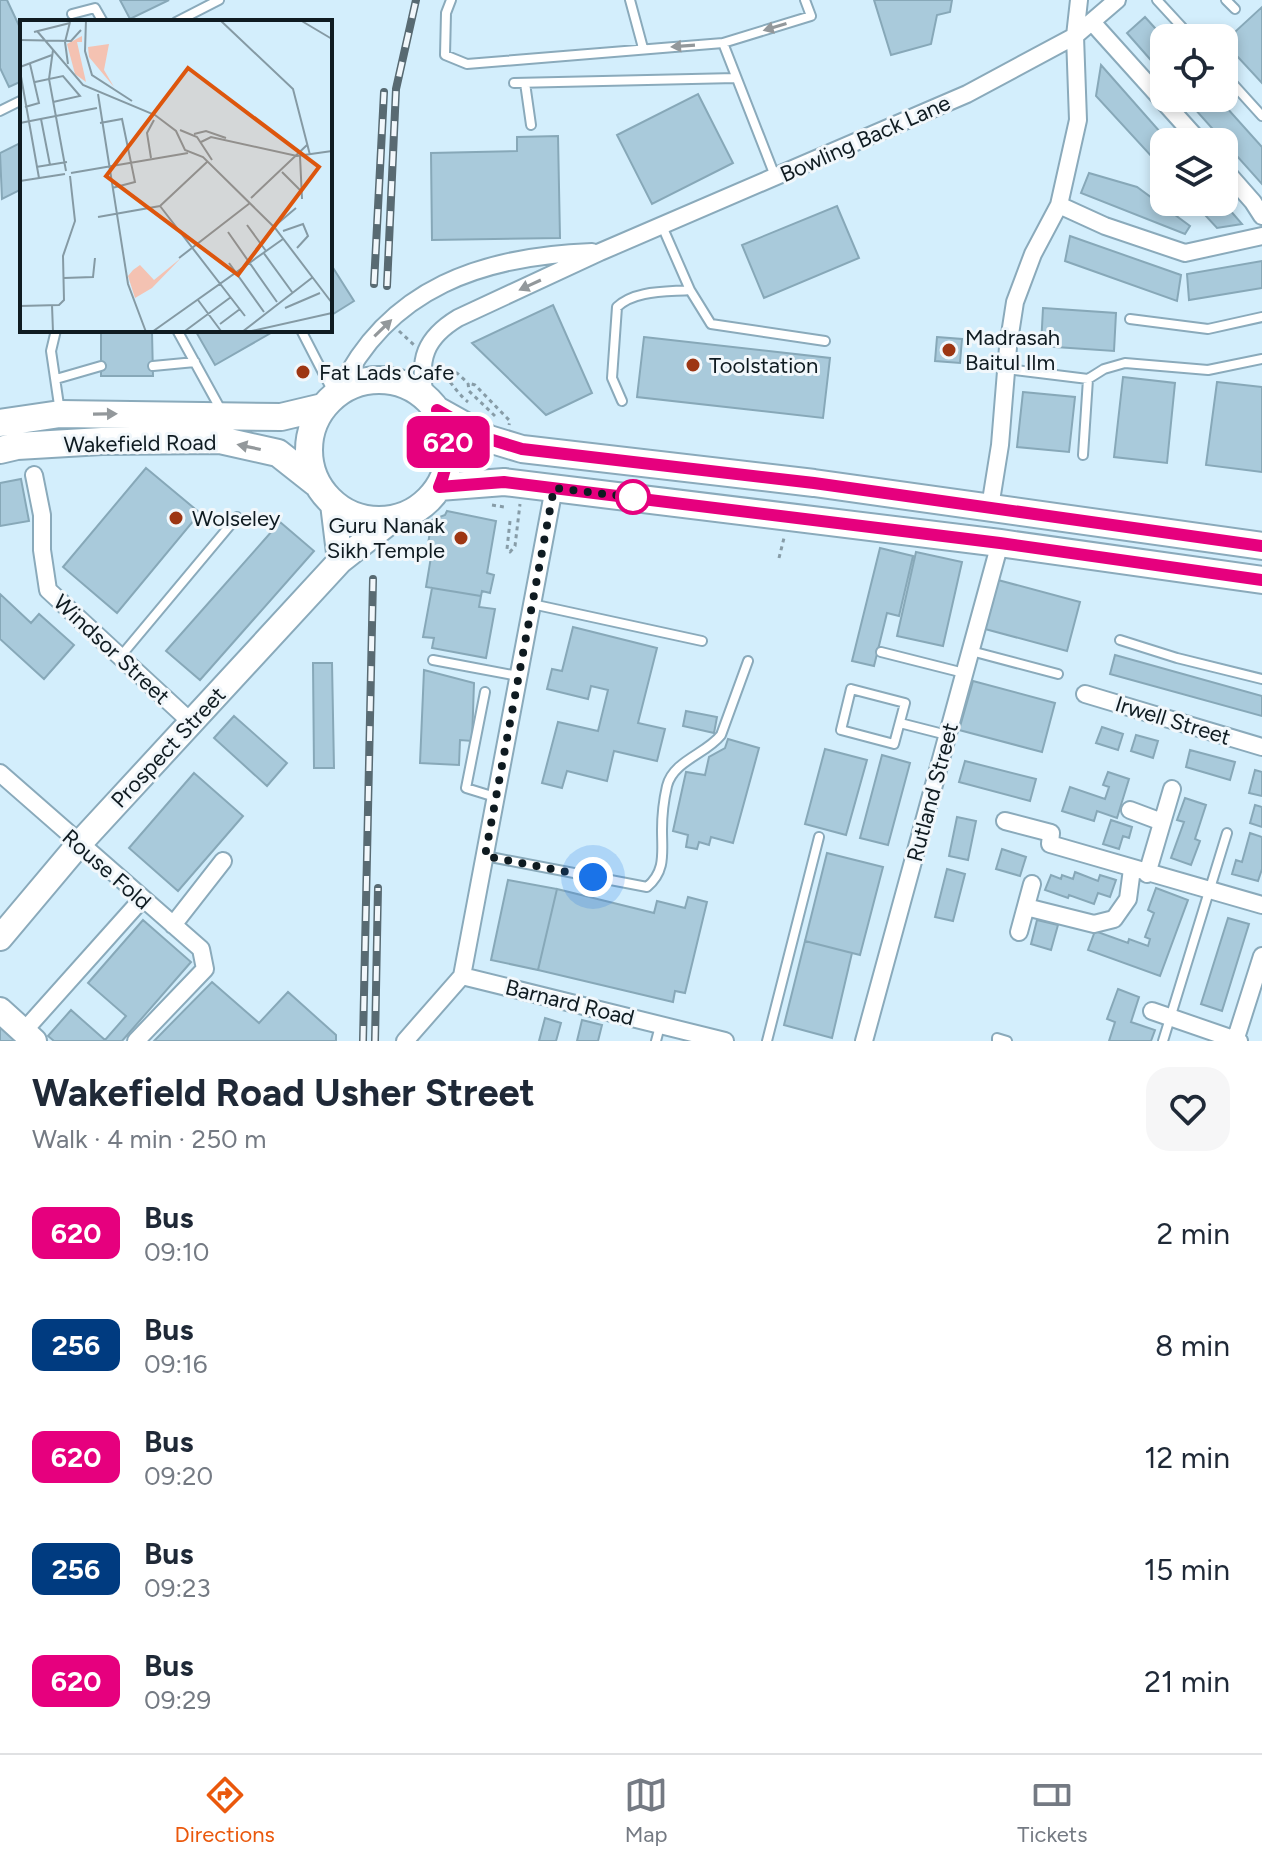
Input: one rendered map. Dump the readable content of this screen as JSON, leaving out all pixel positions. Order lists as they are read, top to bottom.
{
  "streets": {
    "main road": ["Wakefield Road"],
    "street": [
      "Bowling Back Lane",
      "Windsor Street",
      "Irwell Street",
      "Prospect Street",
      "Rutland Street",
      "Rouse Fold",
      "Barnard Road"
    ]
  },
  "crossings": [
    ["Bowling Back Lane", "Wakefield Road"],
    ["Bowling Back Lane", "Prospect Street"],
    ["Wakefield Road", "Prospect Street"],
    ["Windsor Street", "Prospect Street"],
    ["Prospect Street", "Rouse Fold"]
  ],
  "places": [
    "Madrasah Baitul Ilm",
    "Toolstation",
    "Fat Lads Cafe",
    "Wolseley",
    "Guru Nanak Sikh Temple"
  ],
  "lines": ["bus line 620"],
  "page": {
    "on_map": "620",
    "heading": ["Wakefield Road Usher Street", "Walk · 4 min · 250 m"],
    "list": [
      {
        "mark": "620",
        "name": "Bus",
        "note": "09:10",
        "value": "2 min"
      },
      {
        "mark": "256",
        "name": "Bus",
        "note": "09:16",
        "value": "8 min"
      },
      {
        "mark": "620",
        "name": "Bus",
        "note": "09:20",
        "value": "12 min"
      },
      {
        "mark": "256",
        "name": "Bus",
        "note": "09:23",
        "value": "15 min"
      },
      {
        "mark": "620",
        "name": "Bus",
        "note": "09:29",
        "value": "21 min"
      }
    ],
    "tabs": ["Directions", "Map", "Tickets"]
  }
}
